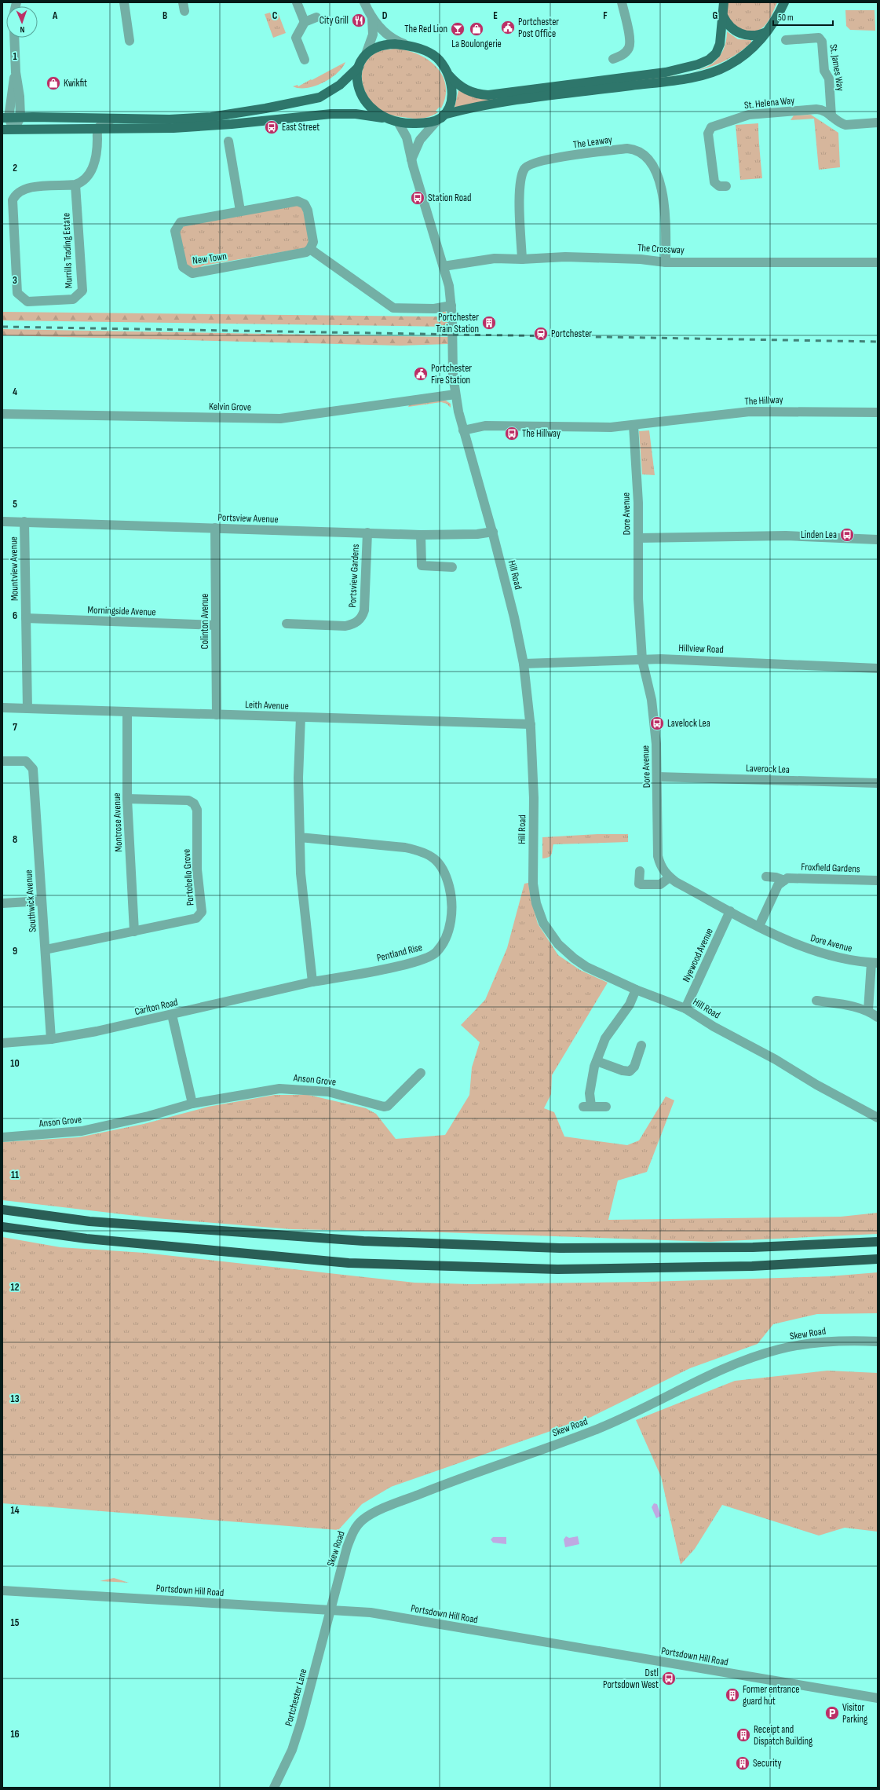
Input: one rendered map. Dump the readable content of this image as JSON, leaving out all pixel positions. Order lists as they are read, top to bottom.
{
  "streets": {
    "street": [
      "St. James Way",
      "St. Helena Way",
      "The Leaway",
      "The Crossway",
      "Murrills Trading Estate",
      "New Town",
      "The Hillway",
      "Kelvin Grove",
      "Dore Avenue",
      "Portsview Avenue",
      "Mountview Avenue",
      "Hill Road",
      "Portsview Gardens",
      "Morningside Avenue",
      "Colinton Avenue",
      "Hillview Road",
      "Leith Avenue",
      "Laverock Lea",
      "Montrose Avenue",
      "Froxfield Gardens",
      "Portobello Grove",
      "Southwick Avenue",
      "Pentland Rise",
      "Nyewood Avenue",
      "Carlton Road",
      "Anson Grove",
      "Skew Road",
      "Portsdown Hill Road",
      "Portchester Lane"
    ]
  },
  "crossings": [
    ["St. James Way", "St. Helena Way"],
    ["The Leaway", "The Crossway"],
    ["The Hillway", "Dore Avenue"],
    ["The Hillway", "Hill Road"],
    ["Kelvin Grove", "Hill Road"],
    ["Dore Avenue", "Hillview Road"],
    ["Dore Avenue", "Laverock Lea"],
    ["Dore Avenue", "Nyewood Avenue"],
    ["Portsview Avenue", "Mountview Avenue"],
    ["Portsview Avenue", "Hill Road"],
    ["Portsview Avenue", "Portsview Gardens"],
    ["Portsview Avenue", "Colinton Avenue"],
    ["Mountview Avenue", "Morningside Avenue"],
    ["Mountview Avenue", "Leith Avenue"],
    ["Hill Road", "Hillview Road"],
    ["Hill Road", "Leith Avenue"],
    ["Hill Road", "Nyewood Avenue"],
    ["Morningside Avenue", "Colinton Avenue"],
    ["Colinton Avenue", "Leith Avenue"],
    ["Leith Avenue", "Montrose Avenue"],
    ["Montrose Avenue", "Portobello Grove"],
    ["Portobello Grove", "Southwick Avenue"],
    ["Southwick Avenue", "Carlton Road"],
    ["Pentland Rise", "Carlton Road"],
    ["Skew Road", "Portsdown Hill Road"],
    ["Skew Road", "Portchester Lane"],
    ["Portsdown Hill Road", "Portchester Lane"]
  ],
  "places": {
    "restaurant": ["City Grill"],
    "public building": ["Portchester Post Office", "Portchester Fire Station"],
    "bar": ["The Red Lion"],
    "shop": ["La Boulongerie", "Kwikfit"],
    "bus stop": [
      "East Street",
      "Station Road",
      "The Hillway",
      "Linden Lea",
      "Lavelock Lea",
      "Dstl Portsdown West"
    ],
    "building": [
      "Portchester Train Station",
      "Former entrance guard hut",
      "Receipt and Dispatch Building",
      "Security"
    ],
    "station": ["Portchester"],
    "parking": ["Visitor Parking"]
  },
  "scale_bar": "50 m",
  "north": "bottom",
  "grid": {
    "columns": [
      "A",
      "B",
      "C",
      "D",
      "E",
      "F",
      "G"
    ],
    "rows": [
      "1",
      "2",
      "3",
      "4",
      "5",
      "6",
      "7",
      "8",
      "9",
      "10",
      "11",
      "12",
      "13",
      "14",
      "15",
      "16"
    ]
  }
}
